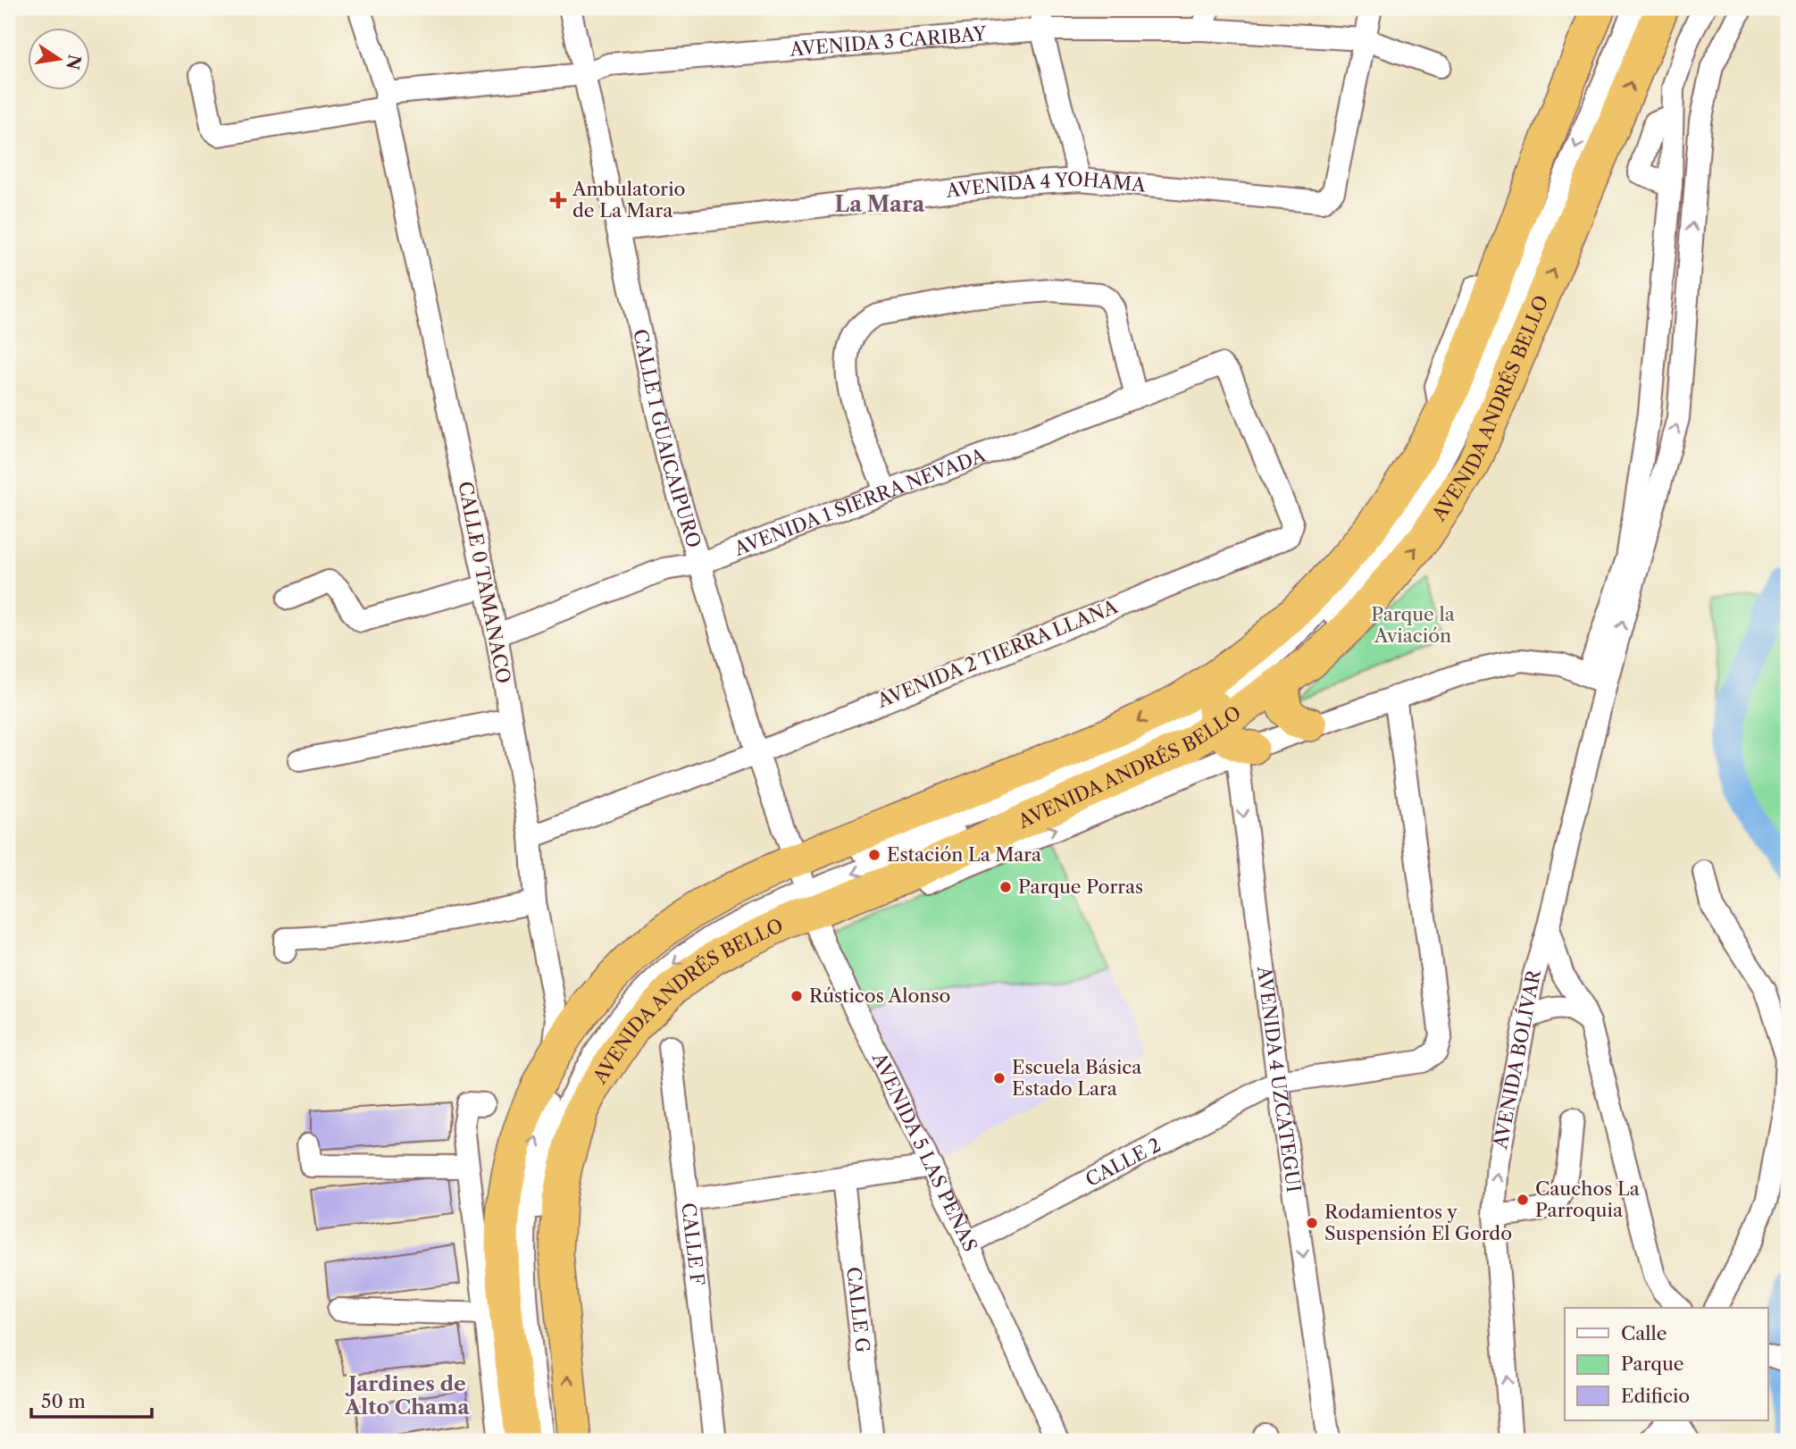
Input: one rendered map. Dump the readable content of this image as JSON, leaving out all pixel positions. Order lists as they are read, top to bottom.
{
  "streets": {
    "highway": ["AVENIDA ANDRÉS BELLO"],
    "street": [
      "AVENIDA 3 CARIBAY",
      "AVENIDA 4 YOHAMA",
      "CALLE 1 GUAICAIPURO",
      "AVENIDA 1 SIERRA NEVADA",
      "CALLE 0 TAMANACO",
      "AVENIDA 2 TIERRA LLANA",
      "AVENIDA BOLÍVAR",
      "AVENIDA 4 UZCÁTEGUI",
      "AVENIDA 5 LAS PEÑAS",
      "CALLE 2",
      "CALLE F",
      "CALLE G"
    ]
  },
  "crossings": [
    ["AVENIDA 3 CARIBAY", "AVENIDA 4 YOHAMA"],
    ["AVENIDA 3 CARIBAY", "CALLE 1 GUAICAIPURO"],
    ["AVENIDA 3 CARIBAY", "CALLE 0 TAMANACO"],
    ["AVENIDA 4 YOHAMA", "CALLE 1 GUAICAIPURO"],
    ["AVENIDA ANDRÉS BELLO", "CALLE 1 GUAICAIPURO"],
    ["AVENIDA ANDRÉS BELLO", "CALLE 0 TAMANACO"],
    ["AVENIDA ANDRÉS BELLO", "AVENIDA 4 UZCÁTEGUI"],
    ["AVENIDA ANDRÉS BELLO", "AVENIDA 5 LAS PEÑAS"],
    ["CALLE 1 GUAICAIPURO", "AVENIDA 1 SIERRA NEVADA"],
    ["CALLE 1 GUAICAIPURO", "AVENIDA 2 TIERRA LLANA"],
    ["CALLE 1 GUAICAIPURO", "AVENIDA 5 LAS PEÑAS"],
    ["AVENIDA 1 SIERRA NEVADA", "CALLE 0 TAMANACO"],
    ["AVENIDA 1 SIERRA NEVADA", "AVENIDA 2 TIERRA LLANA"],
    ["CALLE 0 TAMANACO", "AVENIDA 2 TIERRA LLANA"],
    ["AVENIDA 4 UZCÁTEGUI", "CALLE 2"],
    ["AVENIDA 5 LAS PEÑAS", "CALLE 2"]
  ],
  "one_way": ["AVENIDA 4 UZCÁTEGUI"],
  "districts": ["La Mara", "Jardines de Alto Chama"],
  "parks": ["Parque la Aviación"],
  "places": {
    "health": ["Ambulatorio de La Mara"],
    "other": [
      "Estación La Mara",
      "Parque Porras",
      "Rústicos Alonso",
      "Escuela Básica Estado Lara",
      "Cauchos La Parroquia",
      "Rodamientos y Suspensión El Gordo"
    ]
  },
  "legend": ["Calle", "Parque", "Edificio"],
  "scale_bar": "50 m",
  "north": "right"
}
